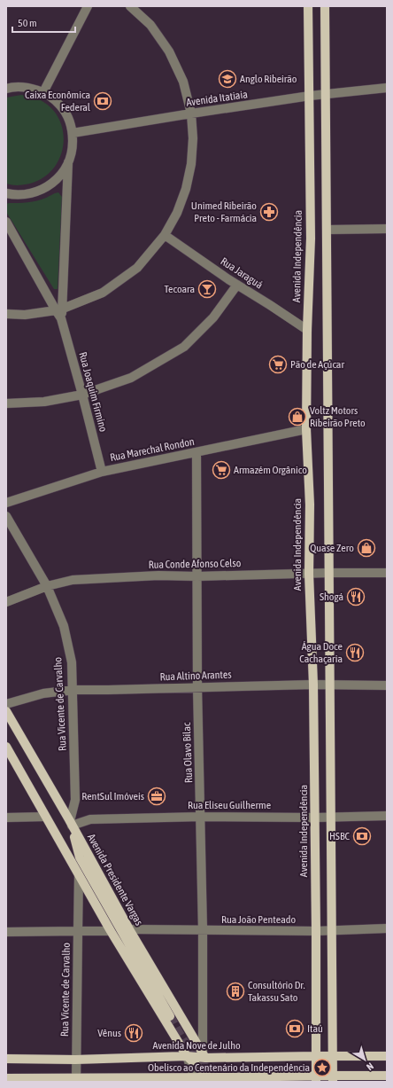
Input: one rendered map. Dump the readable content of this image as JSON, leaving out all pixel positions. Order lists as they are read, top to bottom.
{
  "streets": {
    "main road": ["Avenida Independência", "Avenida Presidente Vargas", "Avenida Nove de Julho"],
    "street": [
      "Avenida Itatiaia",
      "Rua Jaraguá",
      "Rua Joaquim Firmino",
      "Rua Marechal Rondon",
      "Rua Conde Afonso Celso",
      "Rua Altino Arantes",
      "Rua Vicente de Carvalho",
      "Rua Olavo Bilac",
      "Rua Eliseu Guilherme",
      "Rua João Penteado"
    ]
  },
  "crossings": [
    ["Avenida Itatiaia", "Avenida Independência"],
    ["Avenida Independência", "Rua Jaraguá"],
    ["Avenida Independência", "Rua Marechal Rondon"],
    ["Avenida Independência", "Rua Conde Afonso Celso"],
    ["Avenida Independência", "Rua Altino Arantes"],
    ["Avenida Independência", "Rua Eliseu Guilherme"],
    ["Avenida Independência", "Rua João Penteado"],
    ["Avenida Independência", "Avenida Nove de Julho"],
    ["Rua Joaquim Firmino", "Rua Marechal Rondon"],
    ["Rua Marechal Rondon", "Rua Olavo Bilac"],
    ["Rua Conde Afonso Celso", "Rua Vicente de Carvalho"],
    ["Rua Conde Afonso Celso", "Rua Olavo Bilac"],
    ["Rua Altino Arantes", "Rua Vicente de Carvalho"],
    ["Rua Altino Arantes", "Rua Olavo Bilac"],
    ["Rua Vicente de Carvalho", "Rua Eliseu Guilherme"],
    ["Rua Vicente de Carvalho", "Avenida Presidente Vargas"],
    ["Rua Vicente de Carvalho", "Avenida Nove de Julho"],
    ["Rua Olavo Bilac", "Rua Eliseu Guilherme"],
    ["Rua Olavo Bilac", "Avenida Presidente Vargas"],
    ["Rua Olavo Bilac", "Rua João Penteado"],
    ["Rua Olavo Bilac", "Avenida Nove de Julho"],
    ["Rua Eliseu Guilherme", "Avenida Presidente Vargas"],
    ["Avenida Presidente Vargas", "Rua João Penteado"],
    ["Avenida Presidente Vargas", "Avenida Nove de Julho"]
  ],
  "places": {
    "school or university": ["Anglo Ribeirão"],
    "bank": ["Caixa Econômica Federal", "HSBC", "Itaú"],
    "pharmacy": ["Unimed Ribeirão Preto - Farmácia"],
    "bar": ["Tecoara"],
    "supermarket": ["Pão de Açúcar", "Armazém Orgânico"],
    "shop": ["Voltz Motors Ribeirão Preto", "Quase Zero"],
    "restaurant": ["Shogá", "Água Doce Cachaçaria", "Vênus"],
    "office": ["RentSul Imóveis"],
    "building": ["Consultório Dr. Takassu Sato"],
    "place": ["Obelisco ao Centenário da Independência"]
  },
  "scale_bar": "50 m",
  "north": "bottom right"
}
